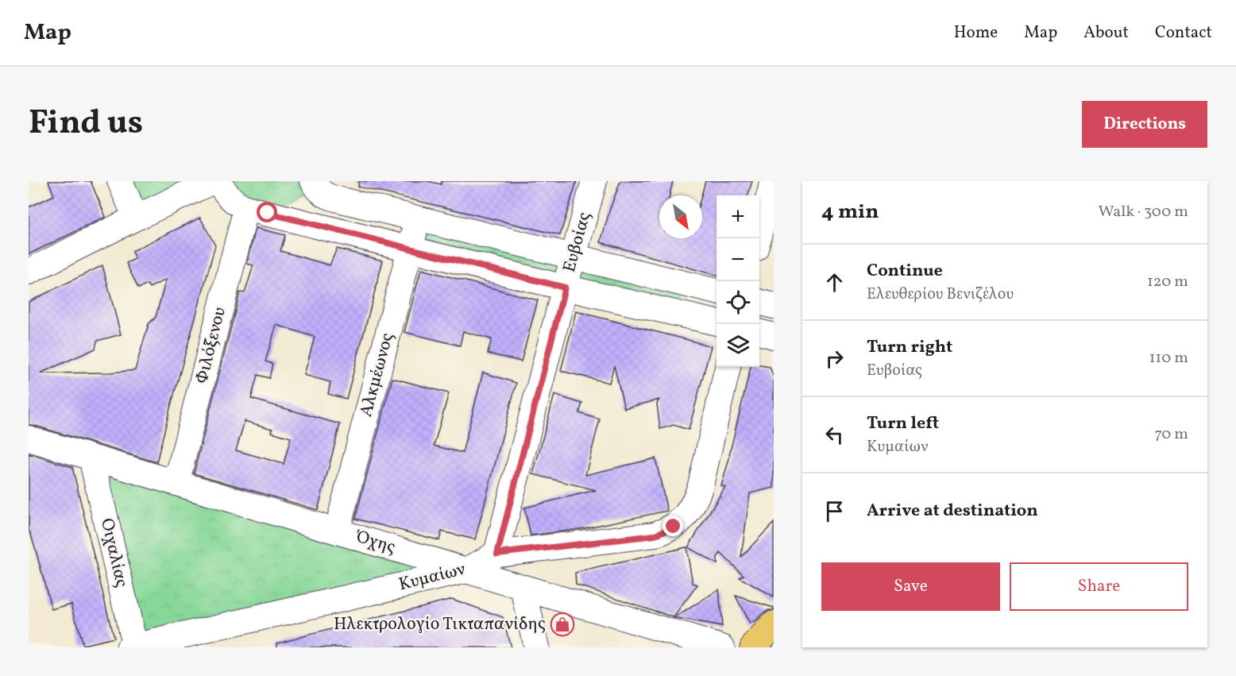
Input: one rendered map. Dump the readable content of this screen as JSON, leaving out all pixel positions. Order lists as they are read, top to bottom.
{
  "streets": {
    "street": [
      "Ευβοίας",
      "Φιλόξενου",
      "Αλκμέωνος",
      "Όχης",
      "Οιχαλίας",
      "Κυμαίων"
    ]
  },
  "crossings": [
    ["Ευβοίας", "Κυμαίων"],
    ["Φιλόξενου", "Όχης"],
    ["Αλκμέωνος", "Όχης"],
    ["Όχης", "Οιχαλίας"],
    ["Όχης", "Κυμαίων"],
    ["Οιχαλίας", "Κυμαίων"]
  ],
  "places": {
    "shop": ["Ηλεκτρολογίο Τικταπανίδης"]
  },
  "north": "bottom right",
  "page": {
    "header": "Map",
    "nav": [
      "Home",
      "Map",
      "About",
      "Contact"
    ],
    "title": "Find us",
    "buttons": [
      "Directions",
      ["Save", "Share"]
    ],
    "heading": ["4 min", "Walk · 300 m"],
    "map_buttons": ["+", "−"],
    "list": [
      ["Continue", "Ελευθερίου Βενιζέλου", "120 m"],
      ["Turn right", "Ευβοίας", "110 m"],
      ["Turn left", "Κυμαίων", "70 m"],
      "Arrive at destination"
    ]
  }
}
